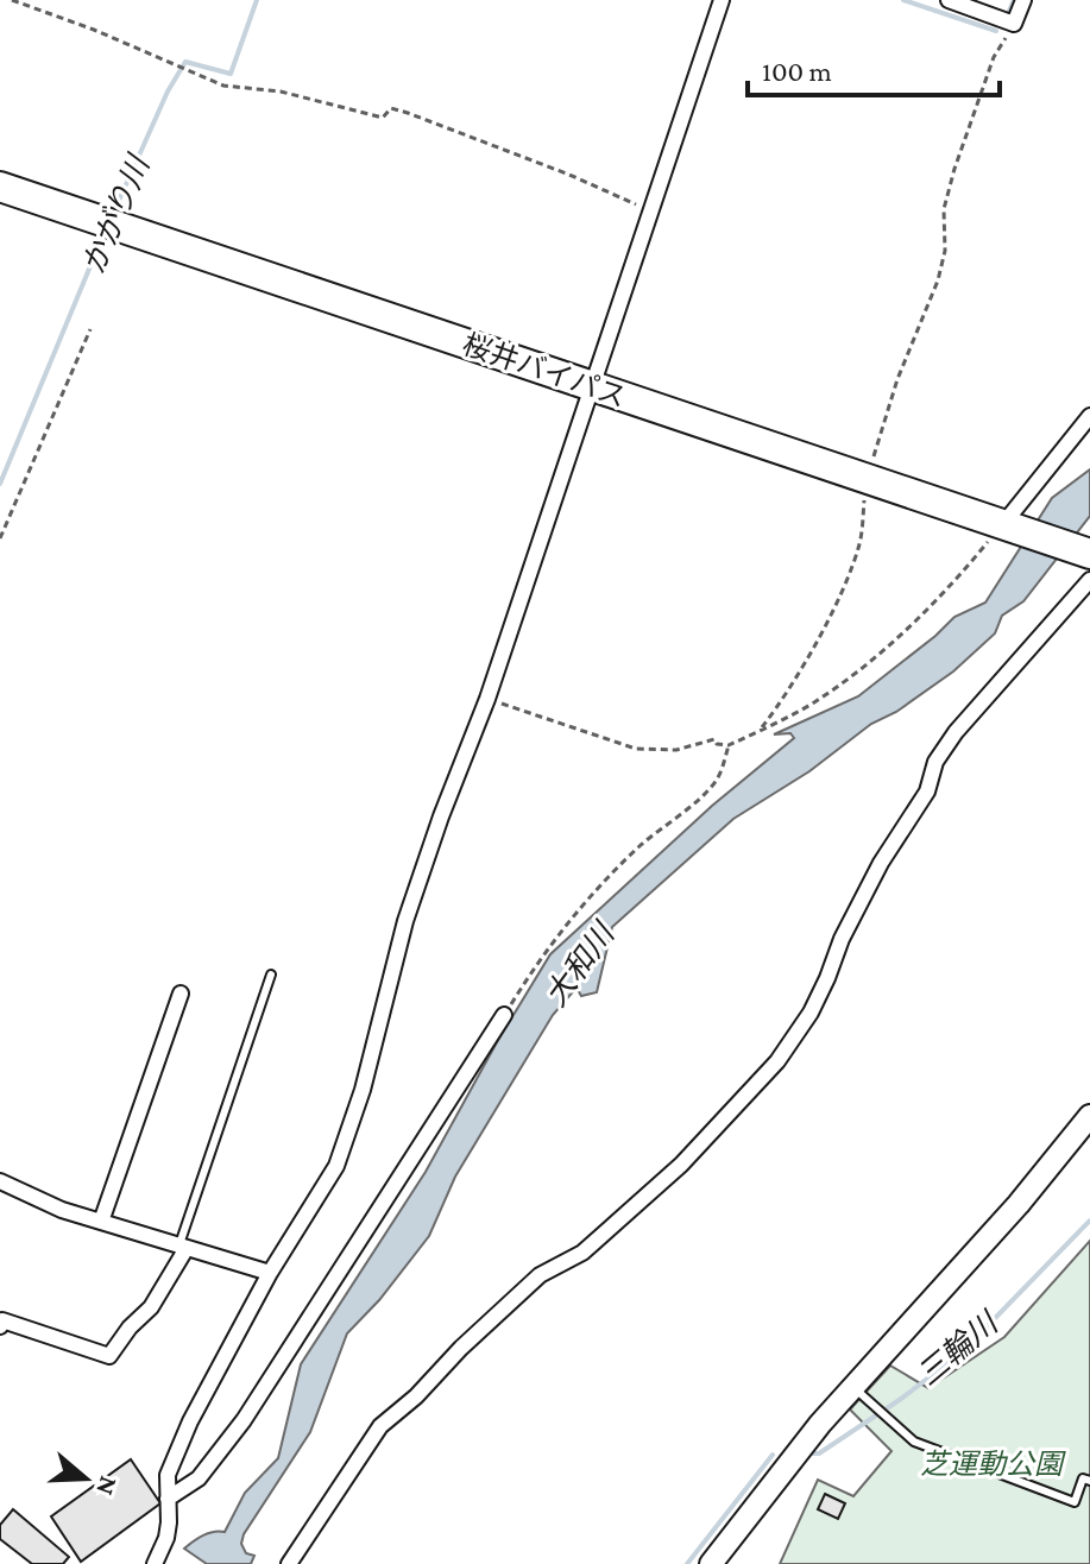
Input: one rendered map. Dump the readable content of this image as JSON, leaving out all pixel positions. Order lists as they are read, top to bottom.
{
  "streets": {
    "highway": ["桜井バイパス"]
  },
  "water": ["かがり川", "大和川", "三輪川"],
  "parks": ["芝運動公園"],
  "scale_bar": "100 m",
  "north": "right"
}
